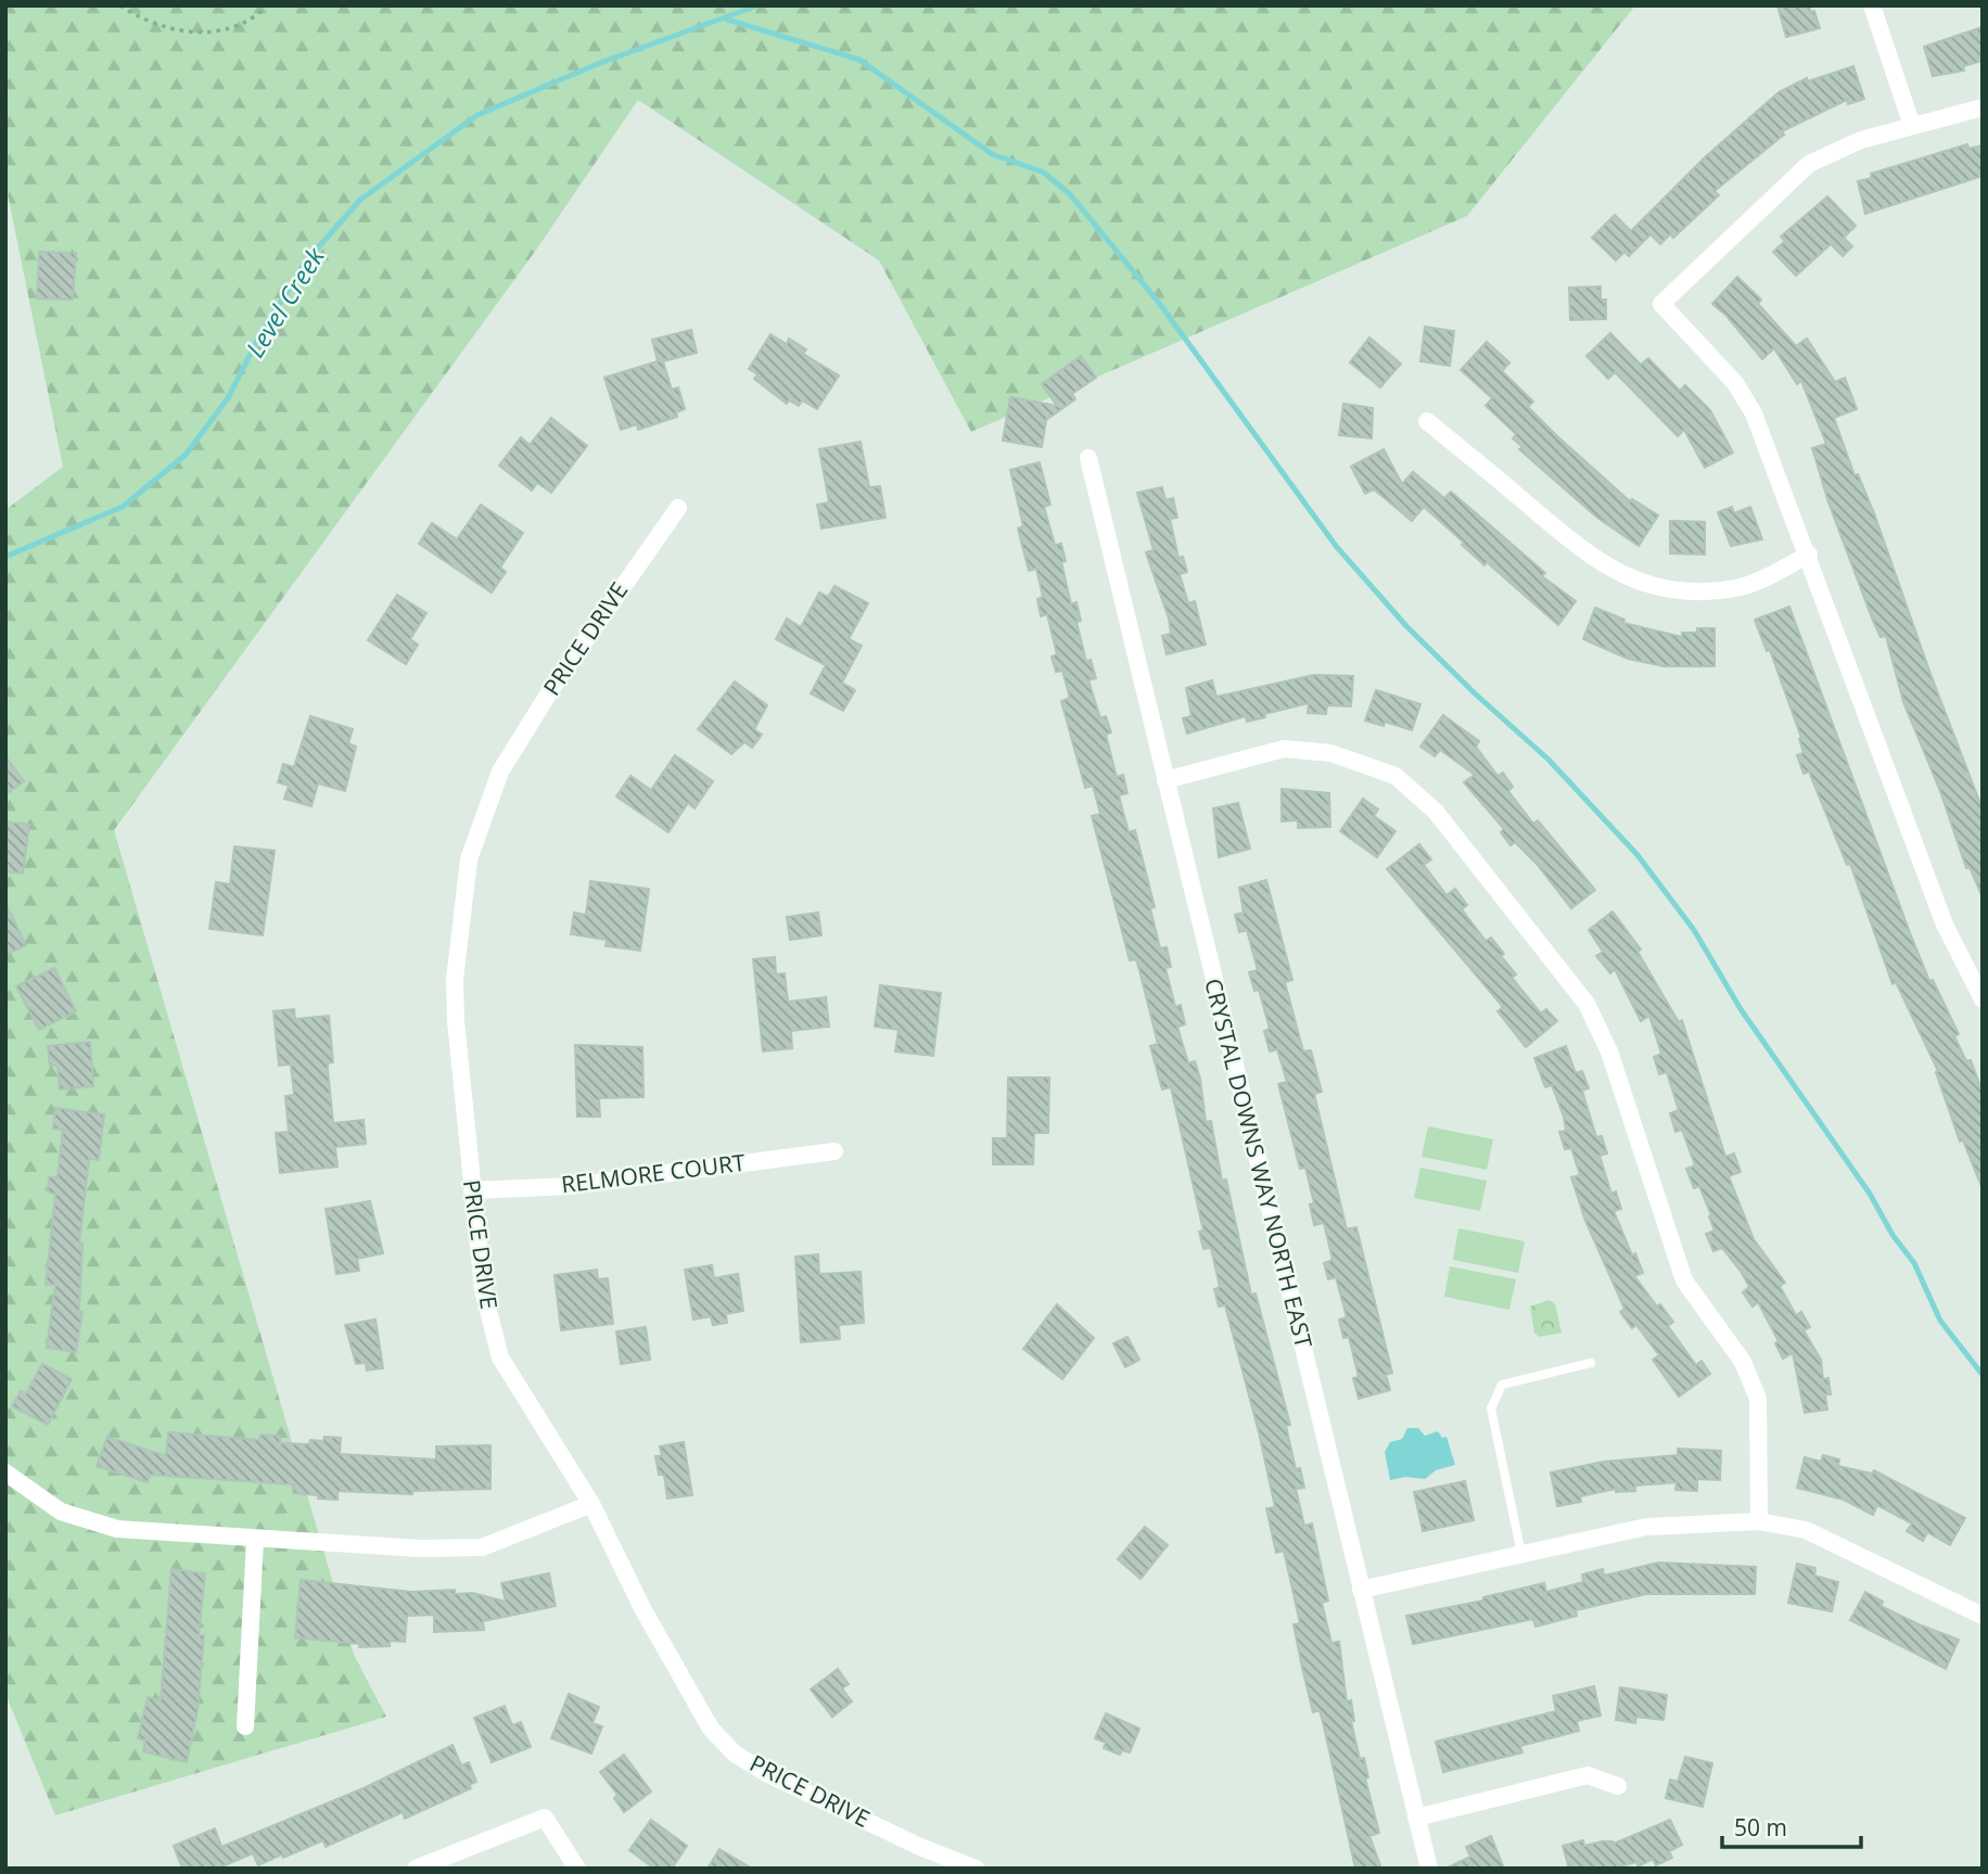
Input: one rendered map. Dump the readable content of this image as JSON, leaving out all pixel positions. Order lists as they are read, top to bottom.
{
  "streets": {
    "street": ["PRICE DRIVE", "CRYSTAL DOWNS WAY NORTH EAST", "RELMORE COURT"]
  },
  "crossings": [
    ["PRICE DRIVE", "RELMORE COURT"]
  ],
  "water": ["Level Creek"],
  "scale_bar": "50 m"
}
